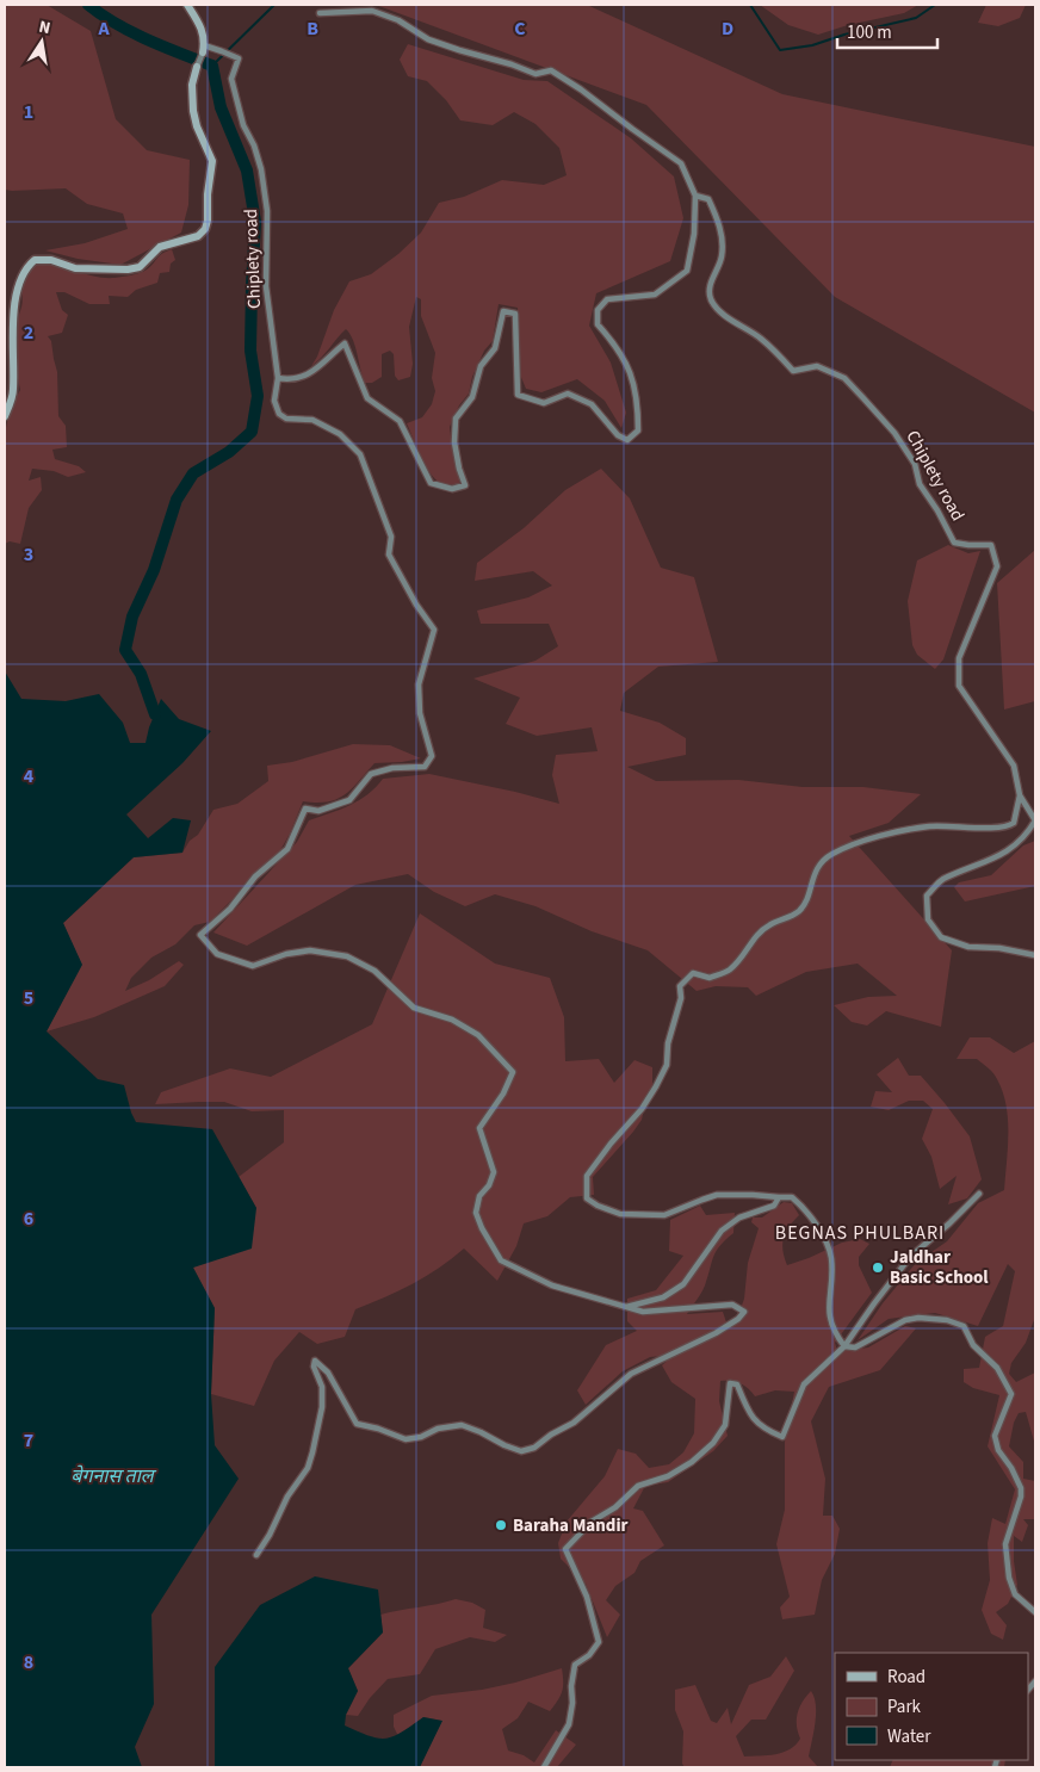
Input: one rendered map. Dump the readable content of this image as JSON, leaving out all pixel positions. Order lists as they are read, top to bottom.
{
  "streets": {
    "street": ["Chiplety road"]
  },
  "districts": ["BEGNAS PHULBARI"],
  "water": ["बेगनास ताल"],
  "places": ["Jaldhar Basic School", "Baraha Mandir"],
  "legend": ["Road", "Park", "Water"],
  "scale_bar": "100 m",
  "north": "top",
  "grid": {
    "columns": [
      "A",
      "B",
      "C",
      "D"
    ],
    "rows": [
      "1",
      "2",
      "3",
      "4",
      "5",
      "6",
      "7",
      "8"
    ]
  }
}
